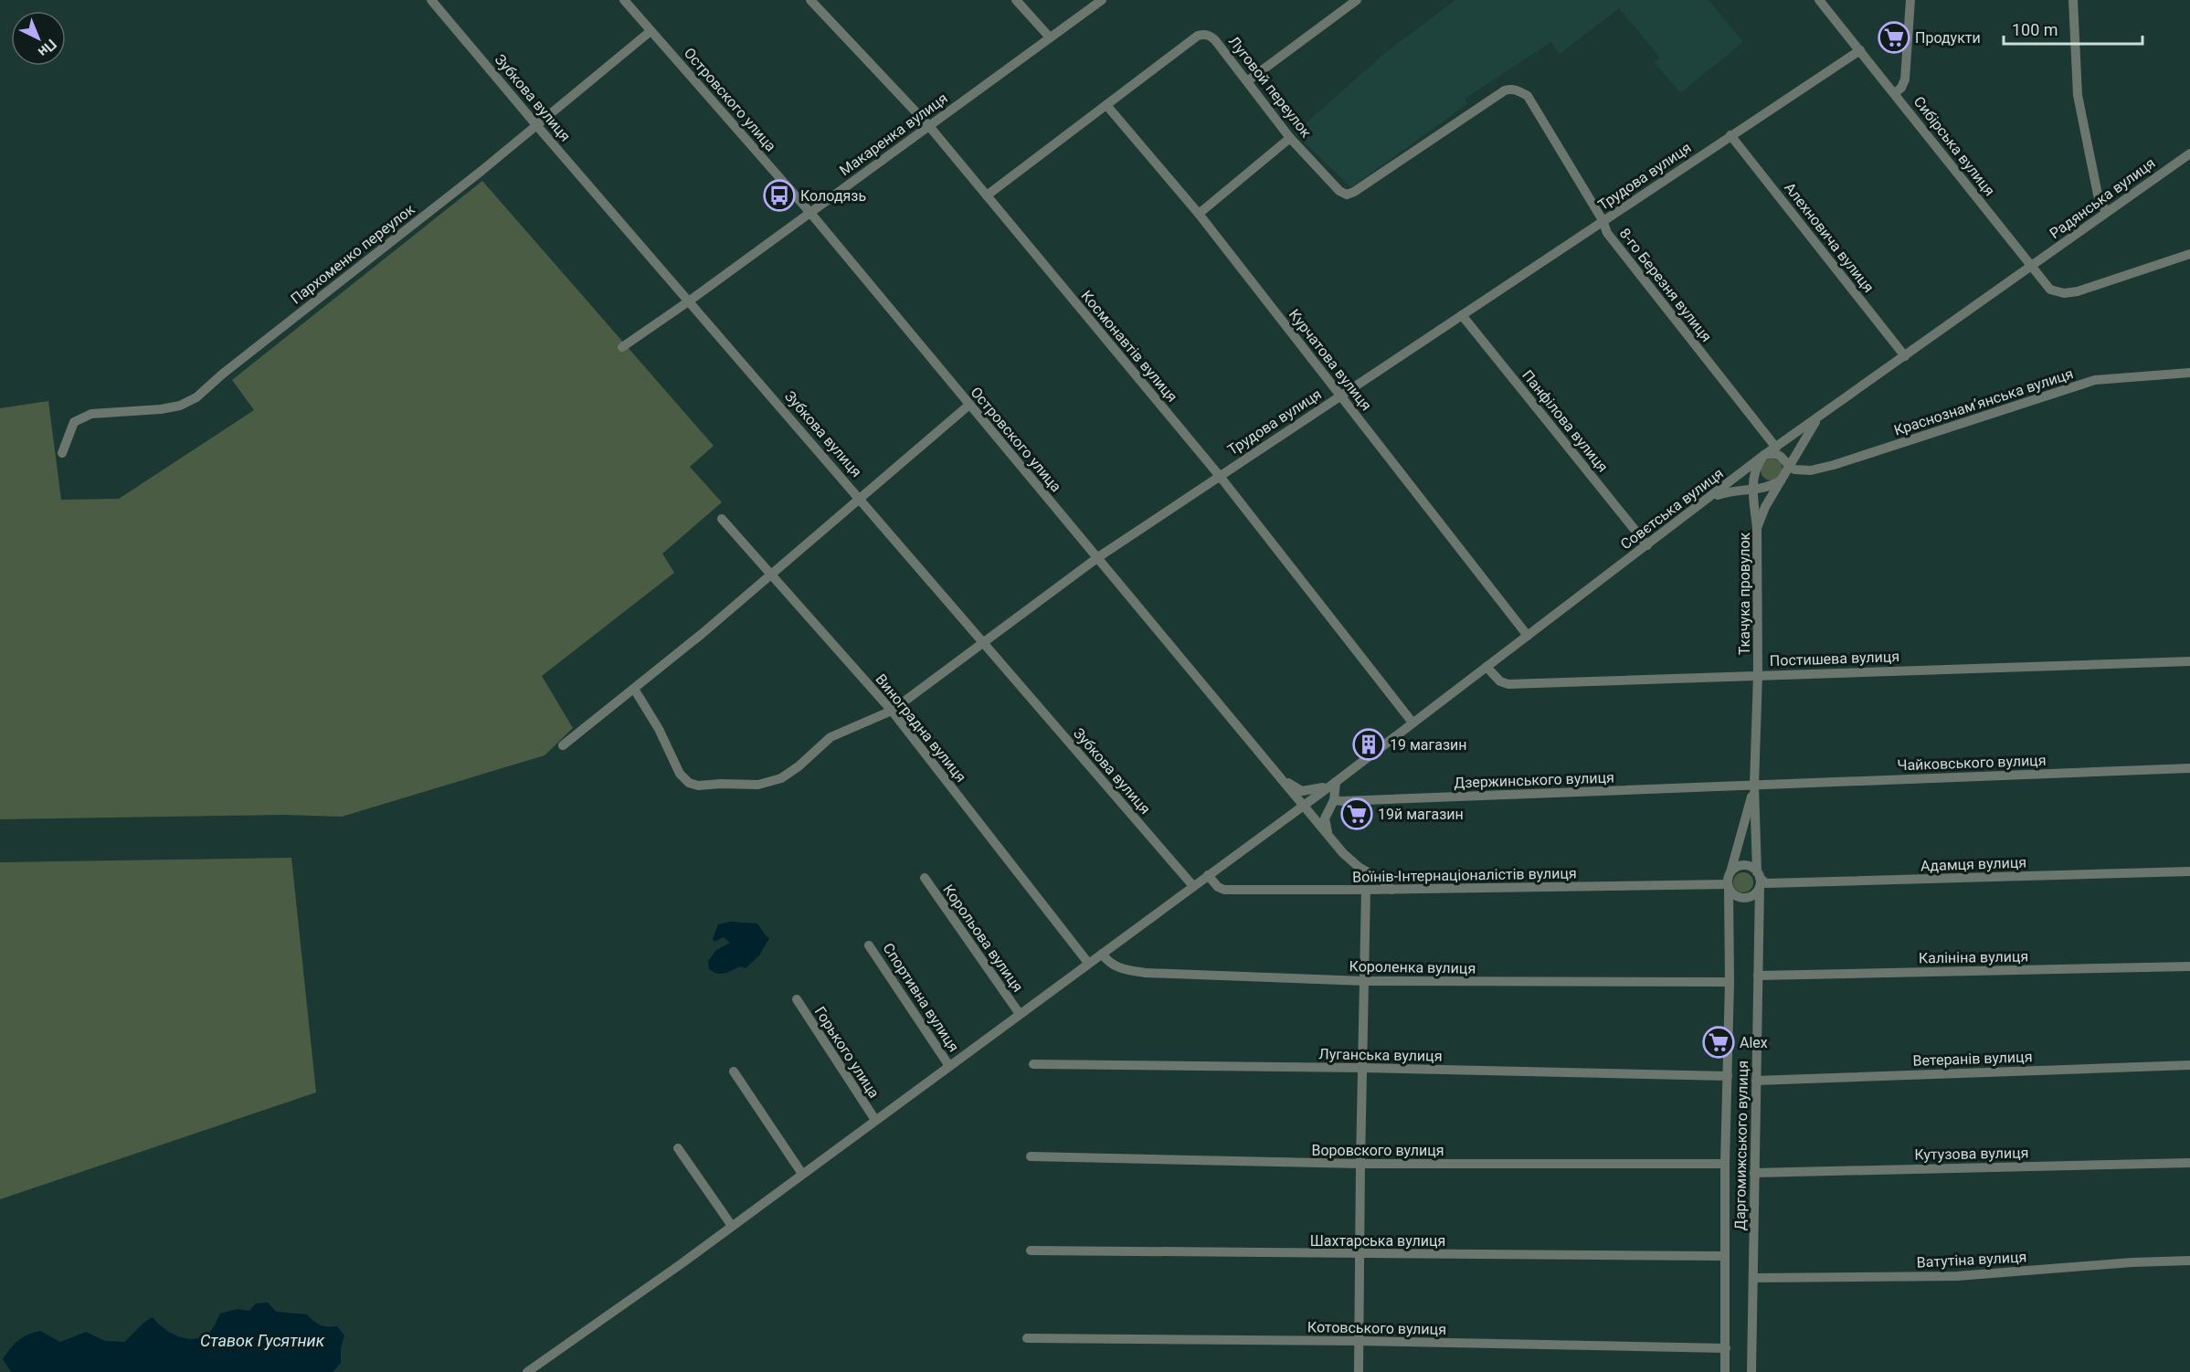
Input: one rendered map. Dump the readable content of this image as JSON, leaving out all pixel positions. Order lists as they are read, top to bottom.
{
  "streets": {
    "street": [
      "Луговой переулок",
      "Зубкова вулиця",
      "Островского улица",
      "Макаренка вулиця",
      "Сибірська вулиця",
      "Трудова вулиця",
      "Радянська вулиця",
      "Алехновича вулиця",
      "Пархоменко переулок",
      "8-го Березня вулиця",
      "Космонавтів вулиця",
      "Курчатова вулиця",
      "Краснознамʼянська вулиця",
      "Панфілова вулиця",
      "Совєтська вулиця",
      "Ткачука провулок",
      "Постишева вулиця",
      "Виноградна вулиця",
      "Чайковського вулиця",
      "Дзержинського вулиця",
      "Адамця вулиця",
      "Воїнів-Інтернаціоналістів вулиця",
      "Корольова вулиця",
      "Калініна вулиця",
      "Короленка вулиця",
      "Спортивна вулиця",
      "Горького улица",
      "Луганська вулиця",
      "Ветеранів вулиця",
      "Даргомижського вулиця",
      "Воровского вулиця",
      "Кутузова вулиця",
      "Шахтарська вулиця",
      "Ватутіна вулиця",
      "Котовського вулиця"
    ]
  },
  "crossings": [
    ["Луговой переулок", "8-го Березня вулиця"],
    ["Луговой переулок", "Космонавтів вулиця"],
    ["Луговой переулок", "Курчатова вулиця"],
    ["Зубкова вулиця", "Макаренка вулиця"],
    ["Зубкова вулиця", "Трудова вулиця"],
    ["Зубкова вулиця", "Пархоменко переулок"],
    ["Зубкова вулиця", "Совєтська вулиця"],
    ["Островского улица", "Макаренка вулиця"],
    ["Островского улица", "Трудова вулиця"],
    ["Островского улица", "Пархоменко переулок"],
    ["Островского улица", "Совєтська вулиця"],
    ["Островского улица", "Воїнів-Інтернаціоналістів вулиця"],
    ["Макаренка вулиця", "Космонавтів вулиця"],
    ["Сибірська вулиця", "Радянська вулиця"],
    ["Сибірська вулиця", "Совєтська вулиця"],
    ["Трудова вулиця", "Алехновича вулиця"],
    ["Трудова вулиця", "8-го Березня вулиця"],
    ["Трудова вулиця", "Космонавтів вулиця"],
    ["Трудова вулиця", "Курчатова вулиця"],
    ["Трудова вулиця", "Панфілова вулиця"],
    ["Трудова вулиця", "Виноградна вулиця"],
    ["Радянська вулиця", "Совєтська вулиця"],
    ["Алехновича вулиця", "Совєтська вулиця"],
    ["8-го Березня вулиця", "Совєтська вулиця"],
    ["Космонавтів вулиця", "Совєтська вулиця"],
    ["Курчатова вулиця", "Совєтська вулиця"],
    ["Краснознамʼянська вулиця", "Ткачука провулок"],
    ["Панфілова вулиця", "Совєтська вулиця"],
    ["Совєтська вулиця", "Ткачука провулок"],
    ["Совєтська вулиця", "Постишева вулиця"],
    ["Совєтська вулиця", "Виноградна вулиця"],
    ["Совєтська вулиця", "Воїнів-Інтернаціоналістів вулиця"],
    ["Совєтська вулиця", "Корольова вулиця"],
    ["Совєтська вулиця", "Короленка вулиця"],
    ["Совєтська вулиця", "Спортивна вулиця"],
    ["Совєтська вулиця", "Горького улица"],
    ["Ткачука провулок", "Постишева вулиця"],
    ["Ткачука провулок", "Чайковського вулиця"],
    ["Ткачука провулок", "Дзержинського вулиця"],
    ["Ткачука провулок", "Даргомижського вулиця"],
    ["Чайковського вулиця", "Дзержинського вулиця"],
    ["Чайковського вулиця", "Даргомижського вулиця"],
    ["Дзержинського вулиця", "Даргомижського вулиця"],
    ["Адамця вулиця", "Воїнів-Інтернаціоналістів вулиця"],
    ["Адамця вулиця", "Даргомижського вулиця"],
    ["Воїнів-Інтернаціоналістів вулиця", "Даргомижського вулиця"],
    ["Калініна вулиця", "Даргомижського вулиця"],
    ["Короленка вулиця", "Даргомижського вулиця"],
    ["Луганська вулиця", "Даргомижського вулиця"],
    ["Ветеранів вулиця", "Даргомижського вулиця"],
    ["Даргомижського вулиця", "Воровского вулиця"],
    ["Даргомижського вулиця", "Кутузова вулиця"],
    ["Даргомижського вулиця", "Шахтарська вулиця"],
    ["Даргомижського вулиця", "Ватутіна вулиця"],
    ["Даргомижського вулиця", "Котовського вулиця"]
  ],
  "water": ["Ставок Гусятник"],
  "places": {
    "supermarket": ["Продукти", "19й магазин", "Alex"],
    "bus stop": ["Колодязь"],
    "building": ["19 магазин"]
  },
  "scale_bar": "100 m",
  "north": "bottom right"
}
